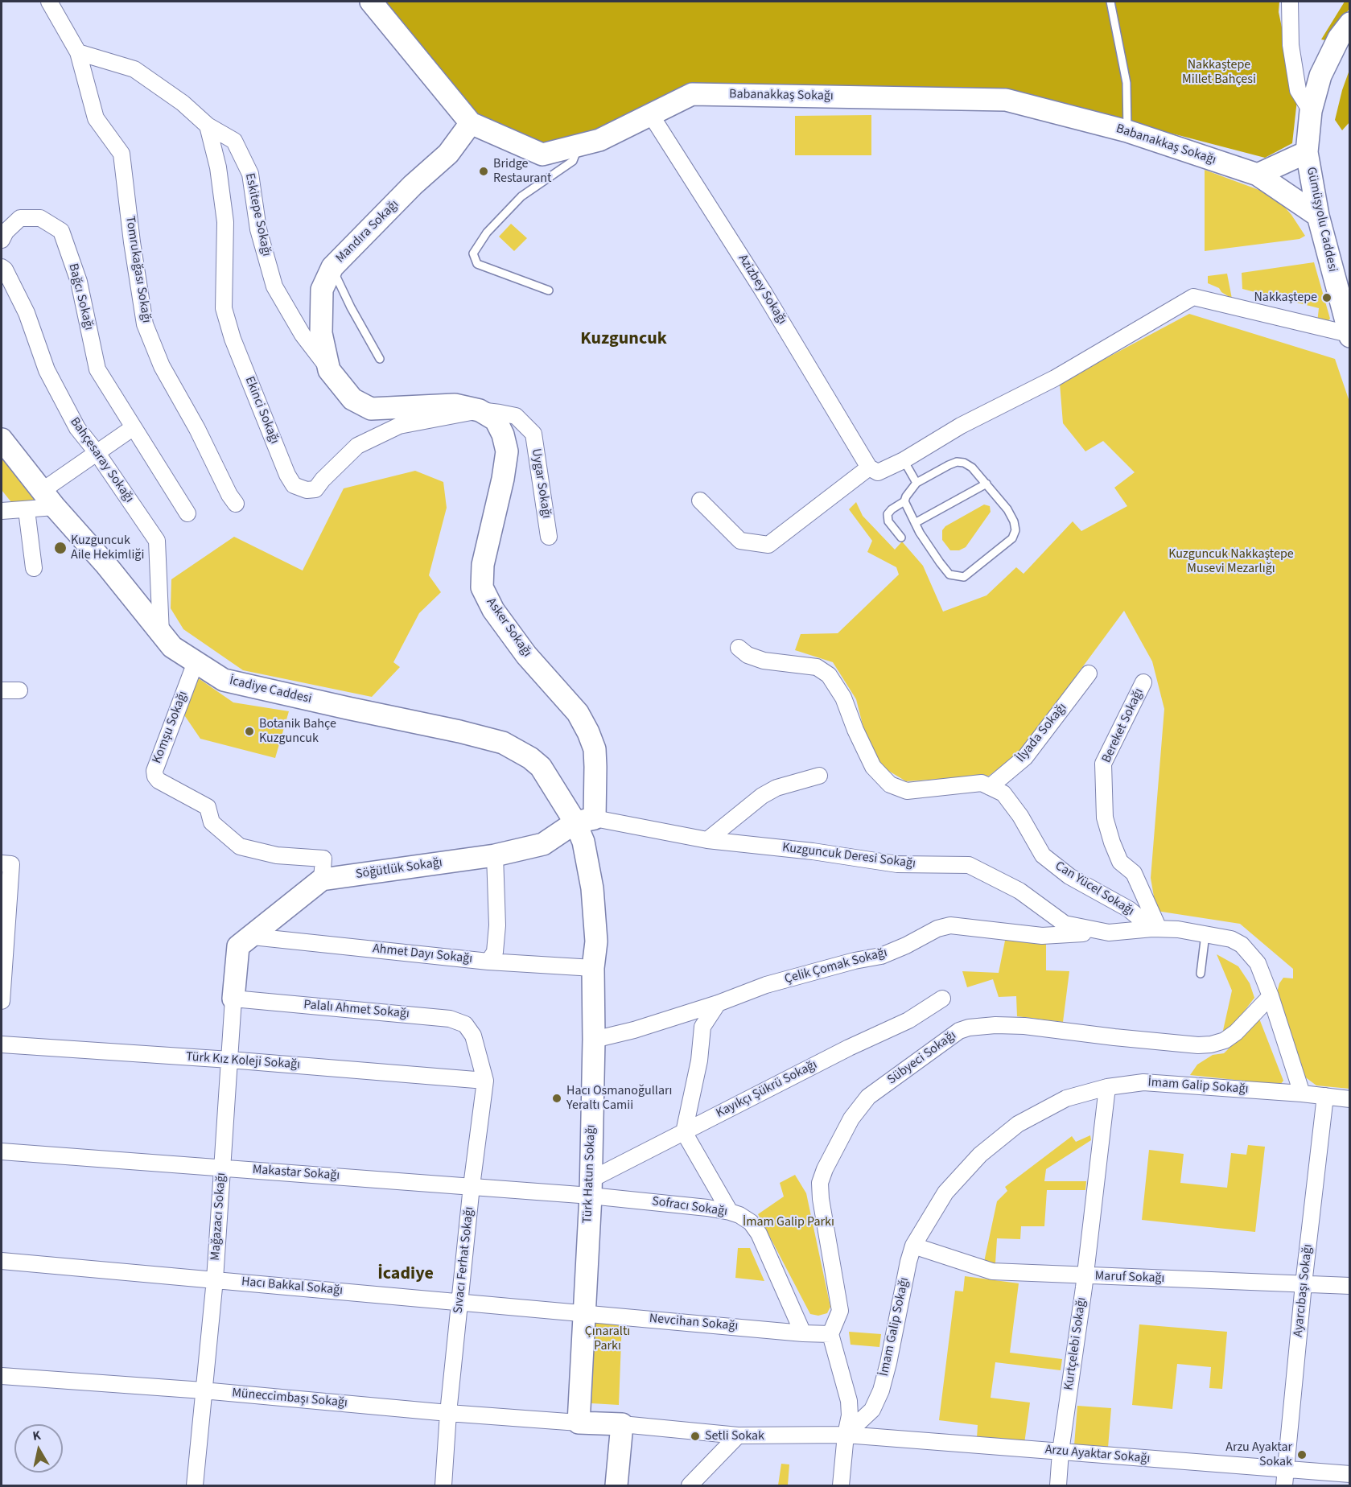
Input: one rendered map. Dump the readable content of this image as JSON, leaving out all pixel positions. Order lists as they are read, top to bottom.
{
  "streets": {
    "street": [
      "Babanakkaş Sokağı",
      "Eskitepe Sokağı",
      "Gümüşyolu Caddesi",
      "Mandıra Sokağı",
      "Tomrukağası Sokağı",
      "Azizbey Sokağı",
      "Bağcı Sokağı",
      "Ekinci Sokağı",
      "Bahçesaray Sokağı",
      "Uygar Sokağı",
      "Asker Sokağı",
      "İcadiye Caddesi",
      "Bereket Sokağı",
      "Komşu Sokağı",
      "İlyada Sokağı",
      "Kuzguncuk Deresi Sokağı",
      "Söğütlük Sokağı",
      "Can Yücel Sokağı",
      "Ahmet Dayı Sokağı",
      "Çelik Çomak Sokağı",
      "Palalı Ahmet Sokağı",
      "Sübyeci Sokağı",
      "Türk Kız Koleji Sokağı",
      "İmam Galip Sokağı",
      "Kayıkçı Şükrü Sokağı",
      "Makastar Sokağı",
      "Türk Hatun Sokağı",
      "Sofracı Sokağı",
      "Mağazacı Sokağı",
      "Sıvacı Ferhat Sokağı",
      "Maruf Sokağı",
      "Hacı Bakkal Sokağı",
      "Ayarcıbaşı Sokağı",
      "Nevcihan Sokağı",
      "Kurtçelebi Sokağı",
      "Müneccimbaşı Sokağı",
      "Arzu Ayaktar Sokağı"
    ]
  },
  "crossings": [
    ["Babanakkaş Sokağı", "Gümüşyolu Caddesi"],
    ["Babanakkaş Sokağı", "Mandıra Sokağı"],
    ["Babanakkaş Sokağı", "Azizbey Sokağı"],
    ["Eskitepe Sokağı", "Mandıra Sokağı"],
    ["Eskitepe Sokağı", "Tomrukağası Sokağı"],
    ["Eskitepe Sokağı", "Ekinci Sokağı"],
    ["Mandıra Sokağı", "Ekinci Sokağı"],
    ["Mandıra Sokağı", "Uygar Sokağı"],
    ["Mandıra Sokağı", "Asker Sokağı"],
    ["Ekinci Sokağı", "Uygar Sokağı"],
    ["Ekinci Sokağı", "Asker Sokağı"],
    ["Bahçesaray Sokağı", "İcadiye Caddesi"],
    ["Uygar Sokağı", "Asker Sokağı"],
    ["Asker Sokağı", "İcadiye Caddesi"],
    ["Asker Sokağı", "Kuzguncuk Deresi Sokağı"],
    ["Asker Sokağı", "Söğütlük Sokağı"],
    ["Asker Sokağı", "Türk Hatun Sokağı"],
    ["İcadiye Caddesi", "Komşu Sokağı"],
    ["İcadiye Caddesi", "Kuzguncuk Deresi Sokağı"],
    ["İcadiye Caddesi", "Söğütlük Sokağı"],
    ["İcadiye Caddesi", "Türk Hatun Sokağı"],
    ["Bereket Sokağı", "Kuzguncuk Deresi Sokağı"],
    ["Bereket Sokağı", "Can Yücel Sokağı"],
    ["Komşu Sokağı", "Söğütlük Sokağı"],
    ["İlyada Sokağı", "Can Yücel Sokağı"],
    ["Kuzguncuk Deresi Sokağı", "Söğütlük Sokağı"],
    ["Kuzguncuk Deresi Sokağı", "Can Yücel Sokağı"],
    ["Kuzguncuk Deresi Sokağı", "Çelik Çomak Sokağı"],
    ["Kuzguncuk Deresi Sokağı", "Sübyeci Sokağı"],
    ["Kuzguncuk Deresi Sokağı", "İmam Galip Sokağı"],
    ["Kuzguncuk Deresi Sokağı", "Türk Hatun Sokağı"],
    ["Söğütlük Sokağı", "Türk Hatun Sokağı"],
    ["Ahmet Dayı Sokağı", "Türk Hatun Sokağı"],
    ["Ahmet Dayı Sokağı", "Mağazacı Sokağı"],
    ["Çelik Çomak Sokağı", "Türk Hatun Sokağı"],
    ["Palalı Ahmet Sokağı", "Mağazacı Sokağı"],
    ["Palalı Ahmet Sokağı", "Sıvacı Ferhat Sokağı"],
    ["Türk Kız Koleji Sokağı", "Mağazacı Sokağı"],
    ["Türk Kız Koleji Sokağı", "Sıvacı Ferhat Sokağı"],
    ["İmam Galip Sokağı", "Maruf Sokağı"],
    ["İmam Galip Sokağı", "Ayarcıbaşı Sokağı"],
    ["İmam Galip Sokağı", "Kurtçelebi Sokağı"],
    ["İmam Galip Sokağı", "Arzu Ayaktar Sokağı"],
    ["Kayıkçı Şükrü Sokağı", "Makastar Sokağı"],
    ["Kayıkçı Şükrü Sokağı", "Türk Hatun Sokağı"],
    ["Kayıkçı Şükrü Sokağı", "Sofracı Sokağı"],
    ["Makastar Sokağı", "Türk Hatun Sokağı"],
    ["Makastar Sokağı", "Sofracı Sokağı"],
    ["Makastar Sokağı", "Mağazacı Sokağı"],
    ["Makastar Sokağı", "Sıvacı Ferhat Sokağı"],
    ["Türk Hatun Sokağı", "Sofracı Sokağı"],
    ["Türk Hatun Sokağı", "Hacı Bakkal Sokağı"],
    ["Türk Hatun Sokağı", "Nevcihan Sokağı"],
    ["Türk Hatun Sokağı", "Müneccimbaşı Sokağı"],
    ["Sofracı Sokağı", "Nevcihan Sokağı"],
    ["Mağazacı Sokağı", "Hacı Bakkal Sokağı"],
    ["Mağazacı Sokağı", "Müneccimbaşı Sokağı"],
    ["Sıvacı Ferhat Sokağı", "Hacı Bakkal Sokağı"],
    ["Sıvacı Ferhat Sokağı", "Müneccimbaşı Sokağı"],
    ["Maruf Sokağı", "Ayarcıbaşı Sokağı"],
    ["Maruf Sokağı", "Kurtçelebi Sokağı"],
    ["Hacı Bakkal Sokağı", "Nevcihan Sokağı"],
    ["Ayarcıbaşı Sokağı", "Arzu Ayaktar Sokağı"],
    ["Kurtçelebi Sokağı", "Arzu Ayaktar Sokağı"]
  ],
  "districts": ["Kuzguncuk", "İcadiye"],
  "parks": [
    "Nakkaştepe Millet Bahçesi",
    "Kuzguncuk Nakkaştepe Musevi Mezarlığı",
    "İmam Galip Parkı",
    "Çınaraltı Parkı"
  ],
  "places": [
    "Bridge Restaurant",
    "Nakkaştepe",
    "Kuzguncuk Aile Hekimliği",
    "Botanik Bahçe Kuzguncuk",
    "Hacı Osmanoğulları Yeraltı Camii",
    "Setli Sokak",
    "Arzu Ayaktar Sokak"
  ],
  "north": "top"
}
